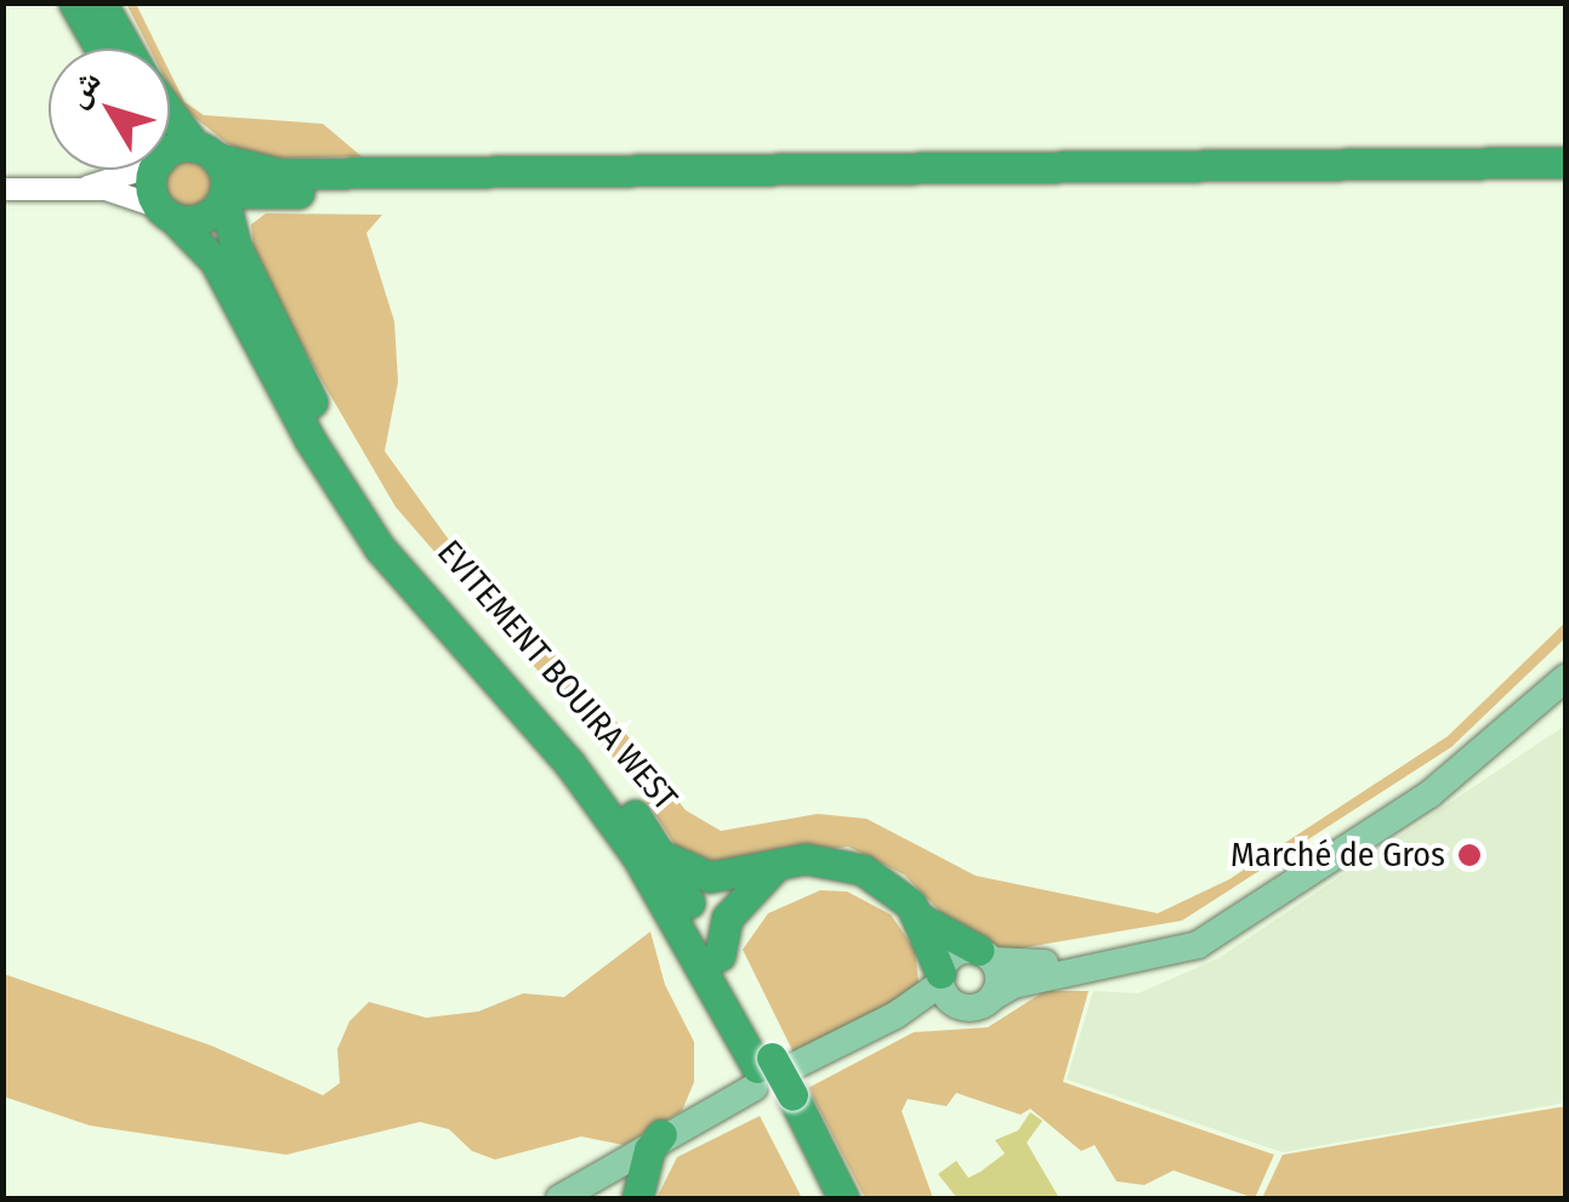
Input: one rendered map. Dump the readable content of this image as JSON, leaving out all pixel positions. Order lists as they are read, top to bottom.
{
  "streets": {
    "highway": ["EVITEMENT BOUIRA WEST"]
  },
  "places": ["Marché de Gros"],
  "north": "top left"
}
